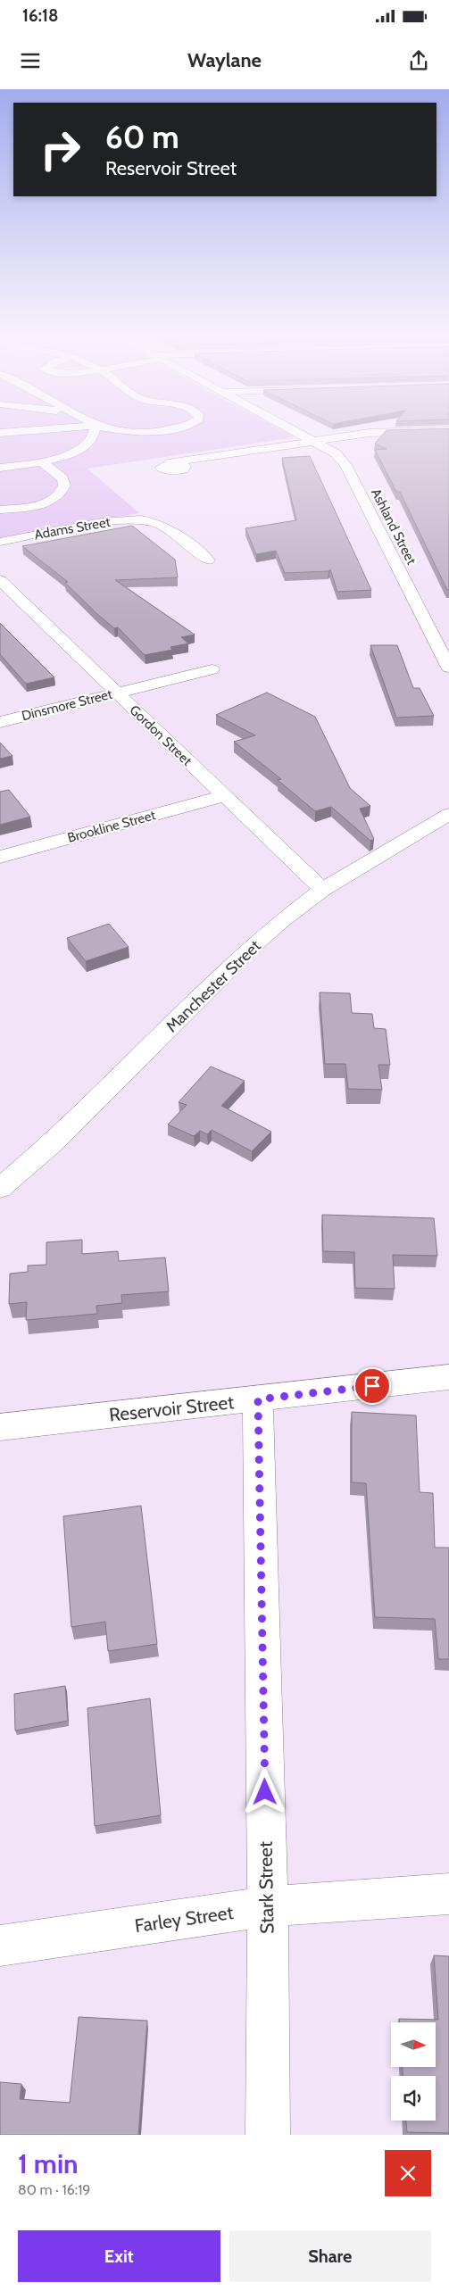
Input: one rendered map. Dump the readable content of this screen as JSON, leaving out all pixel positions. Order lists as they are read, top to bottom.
{
  "streets": {
    "street": [
      "Ashland Street",
      "Adams Street",
      "Dinsmore Street",
      "Gordon Street",
      "Brookline Street",
      "Manchester Street",
      "Reservoir Street",
      "Stark Street",
      "Farley Street"
    ]
  },
  "crossings": [
    ["Dinsmore Street", "Gordon Street"],
    ["Gordon Street", "Brookline Street"],
    ["Gordon Street", "Manchester Street"],
    ["Reservoir Street", "Stark Street"],
    ["Stark Street", "Farley Street"]
  ],
  "north": "right",
  "page": {
    "status": "16:18",
    "header": "Waylane",
    "turn": ["60 m", "Reservoir Street"],
    "heading": ["1 min", "80 m · 16:19"],
    "buttons": ["Exit", "Share"]
  }
}
